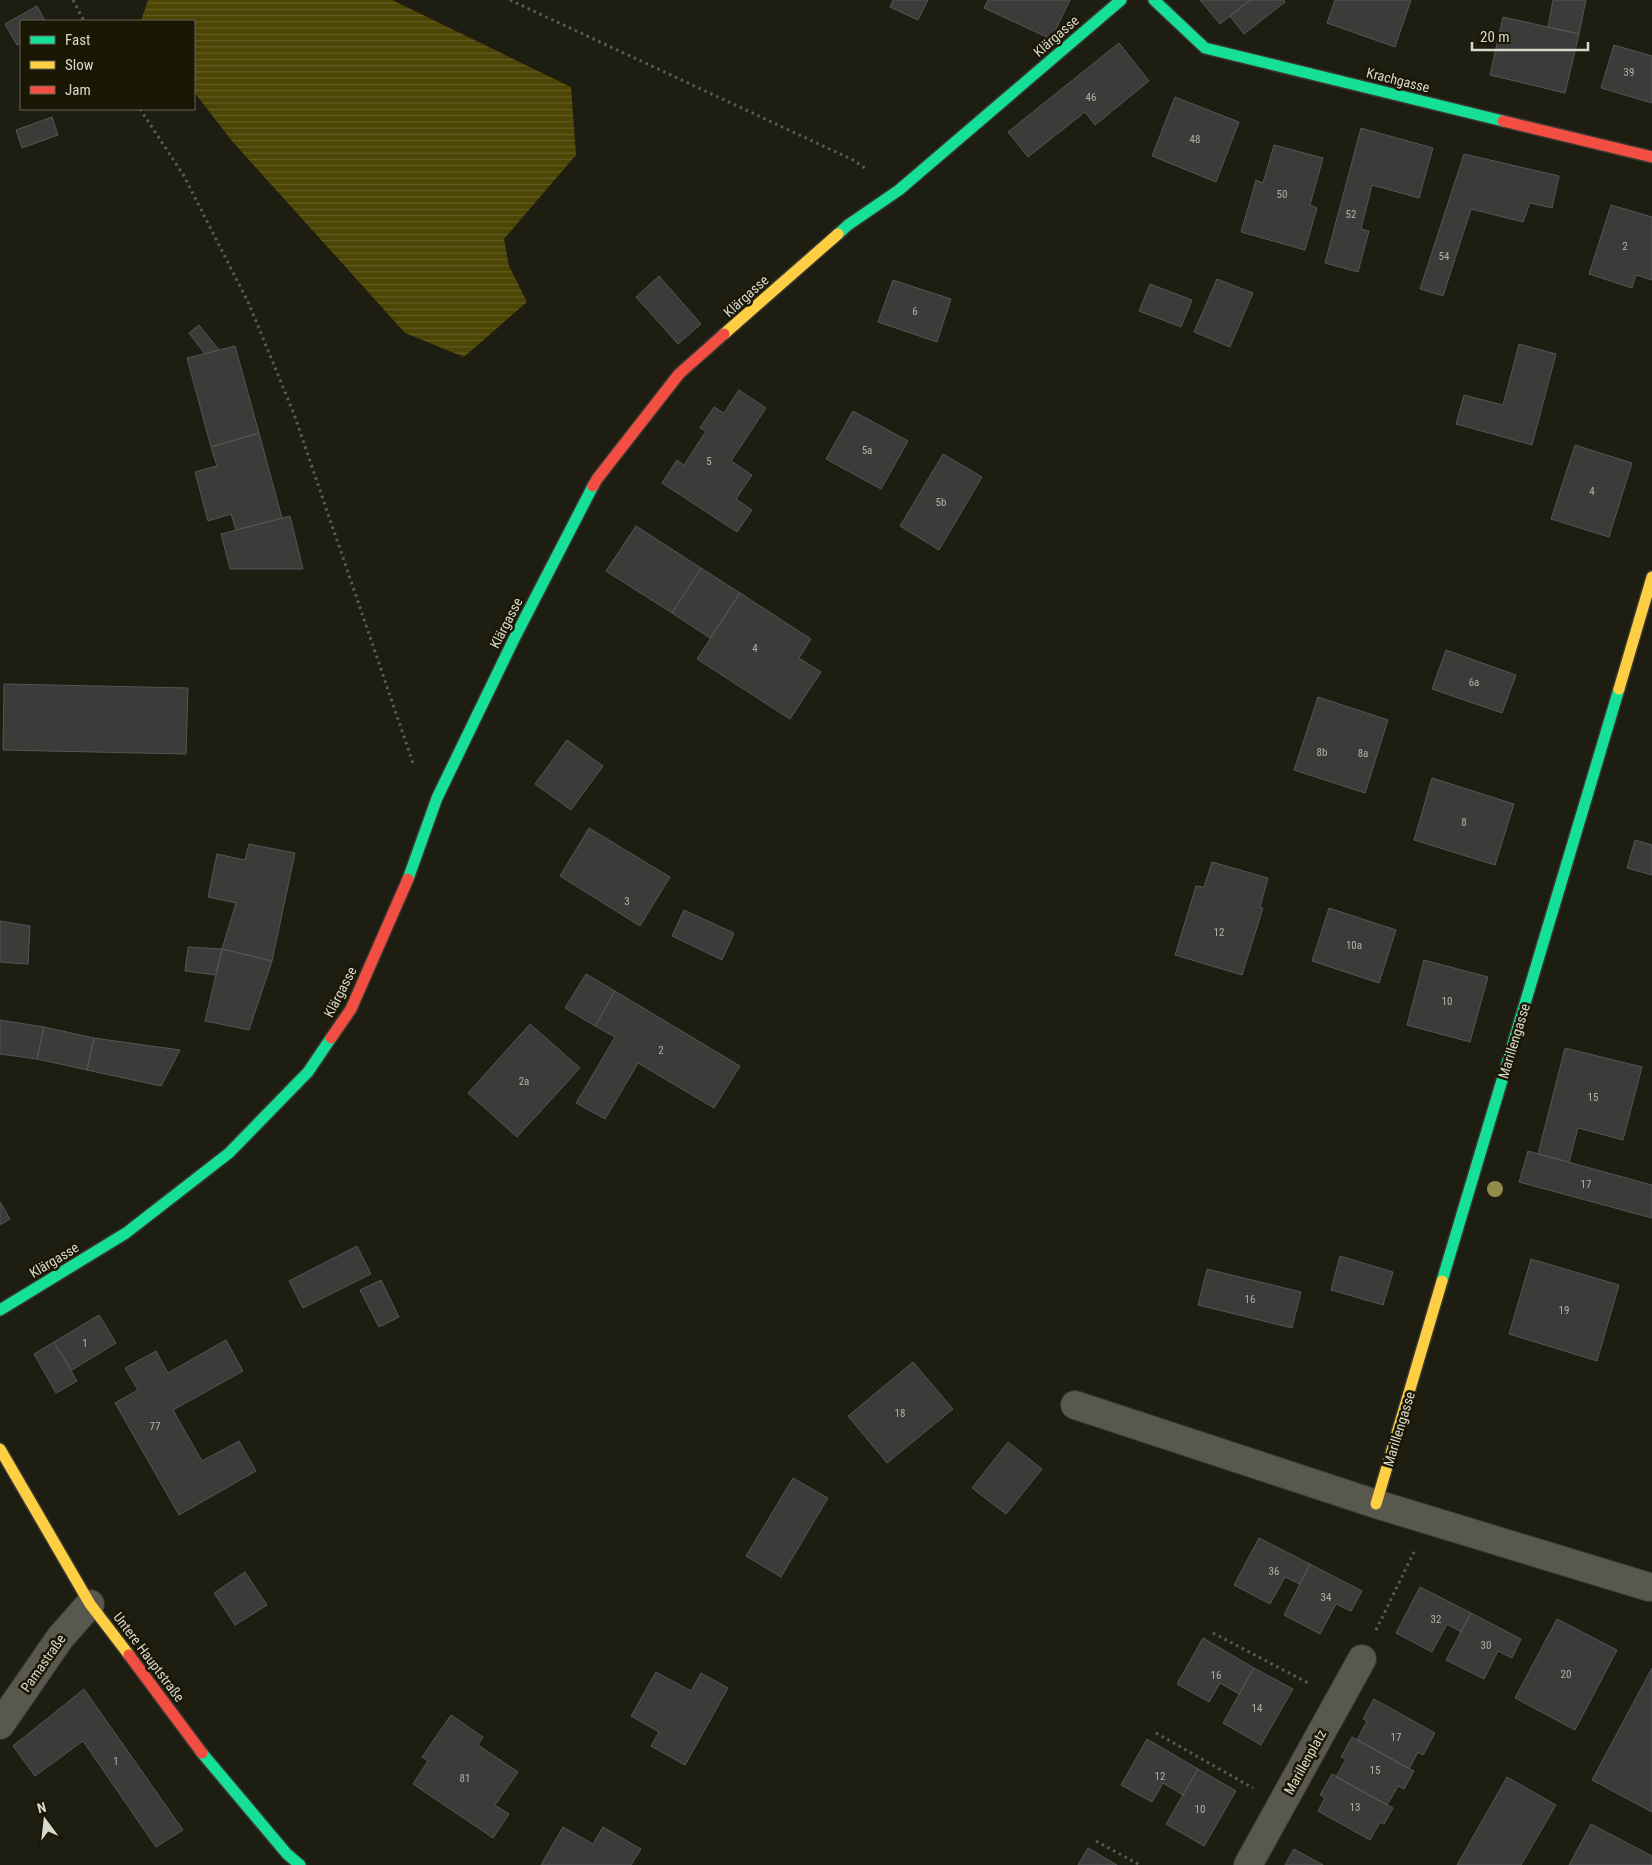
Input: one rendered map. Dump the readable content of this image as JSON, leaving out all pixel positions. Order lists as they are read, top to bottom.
{
  "streets": {
    "street": [
      "Klärgasse",
      "Krachgasse",
      "Marillengasse",
      "Untere Hauptstraße",
      "Pamastraße",
      "Marillenplatz"
    ]
  },
  "crossings": [
    ["Untere Hauptstraße", "Pamastraße"]
  ],
  "house_numbers": [
    "39",
    "46",
    "48",
    "50",
    "52",
    "2",
    "54",
    "6",
    "5a",
    "5",
    "4",
    "5b",
    "4",
    "6a",
    "8b",
    "8a",
    "8",
    "3",
    "12",
    "10a",
    "10",
    "2",
    "2a",
    "15",
    "17",
    "16",
    "19",
    "1",
    "18",
    "77",
    "36",
    "34",
    "32",
    "30",
    "20",
    "16",
    "14",
    "17",
    "1",
    "15",
    "12",
    "81",
    "13",
    "10"
  ],
  "legend": ["Fast", "Slow", "Jam"],
  "scale_bar": "20 m",
  "north": "top"
}
